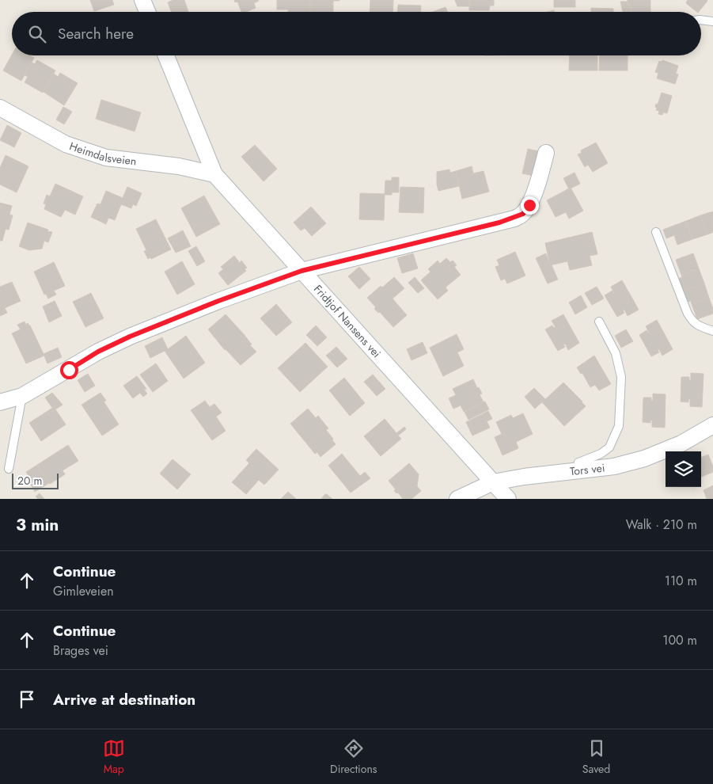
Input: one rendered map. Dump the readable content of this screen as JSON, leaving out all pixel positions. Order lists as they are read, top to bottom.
{
  "streets": {
    "street": ["Heimdalsveien", "Fridtjof Nansens vei", "Tors vei"]
  },
  "crossings": [
    ["Heimdalsveien", "Fridtjof Nansens vei"],
    ["Fridtjof Nansens vei", "Tors vei"]
  ],
  "scale_bar": "20 m",
  "page": {
    "search": "Search here",
    "scale": "20 m",
    "heading": ["3 min", "Walk · 210 m"],
    "list": [
      ["Continue", "Gimleveien", "110 m"],
      ["Continue", "Brages vei", "100 m"],
      "Arrive at destination"
    ],
    "nav": ["Map", "Directions", "Saved"]
  }
}
